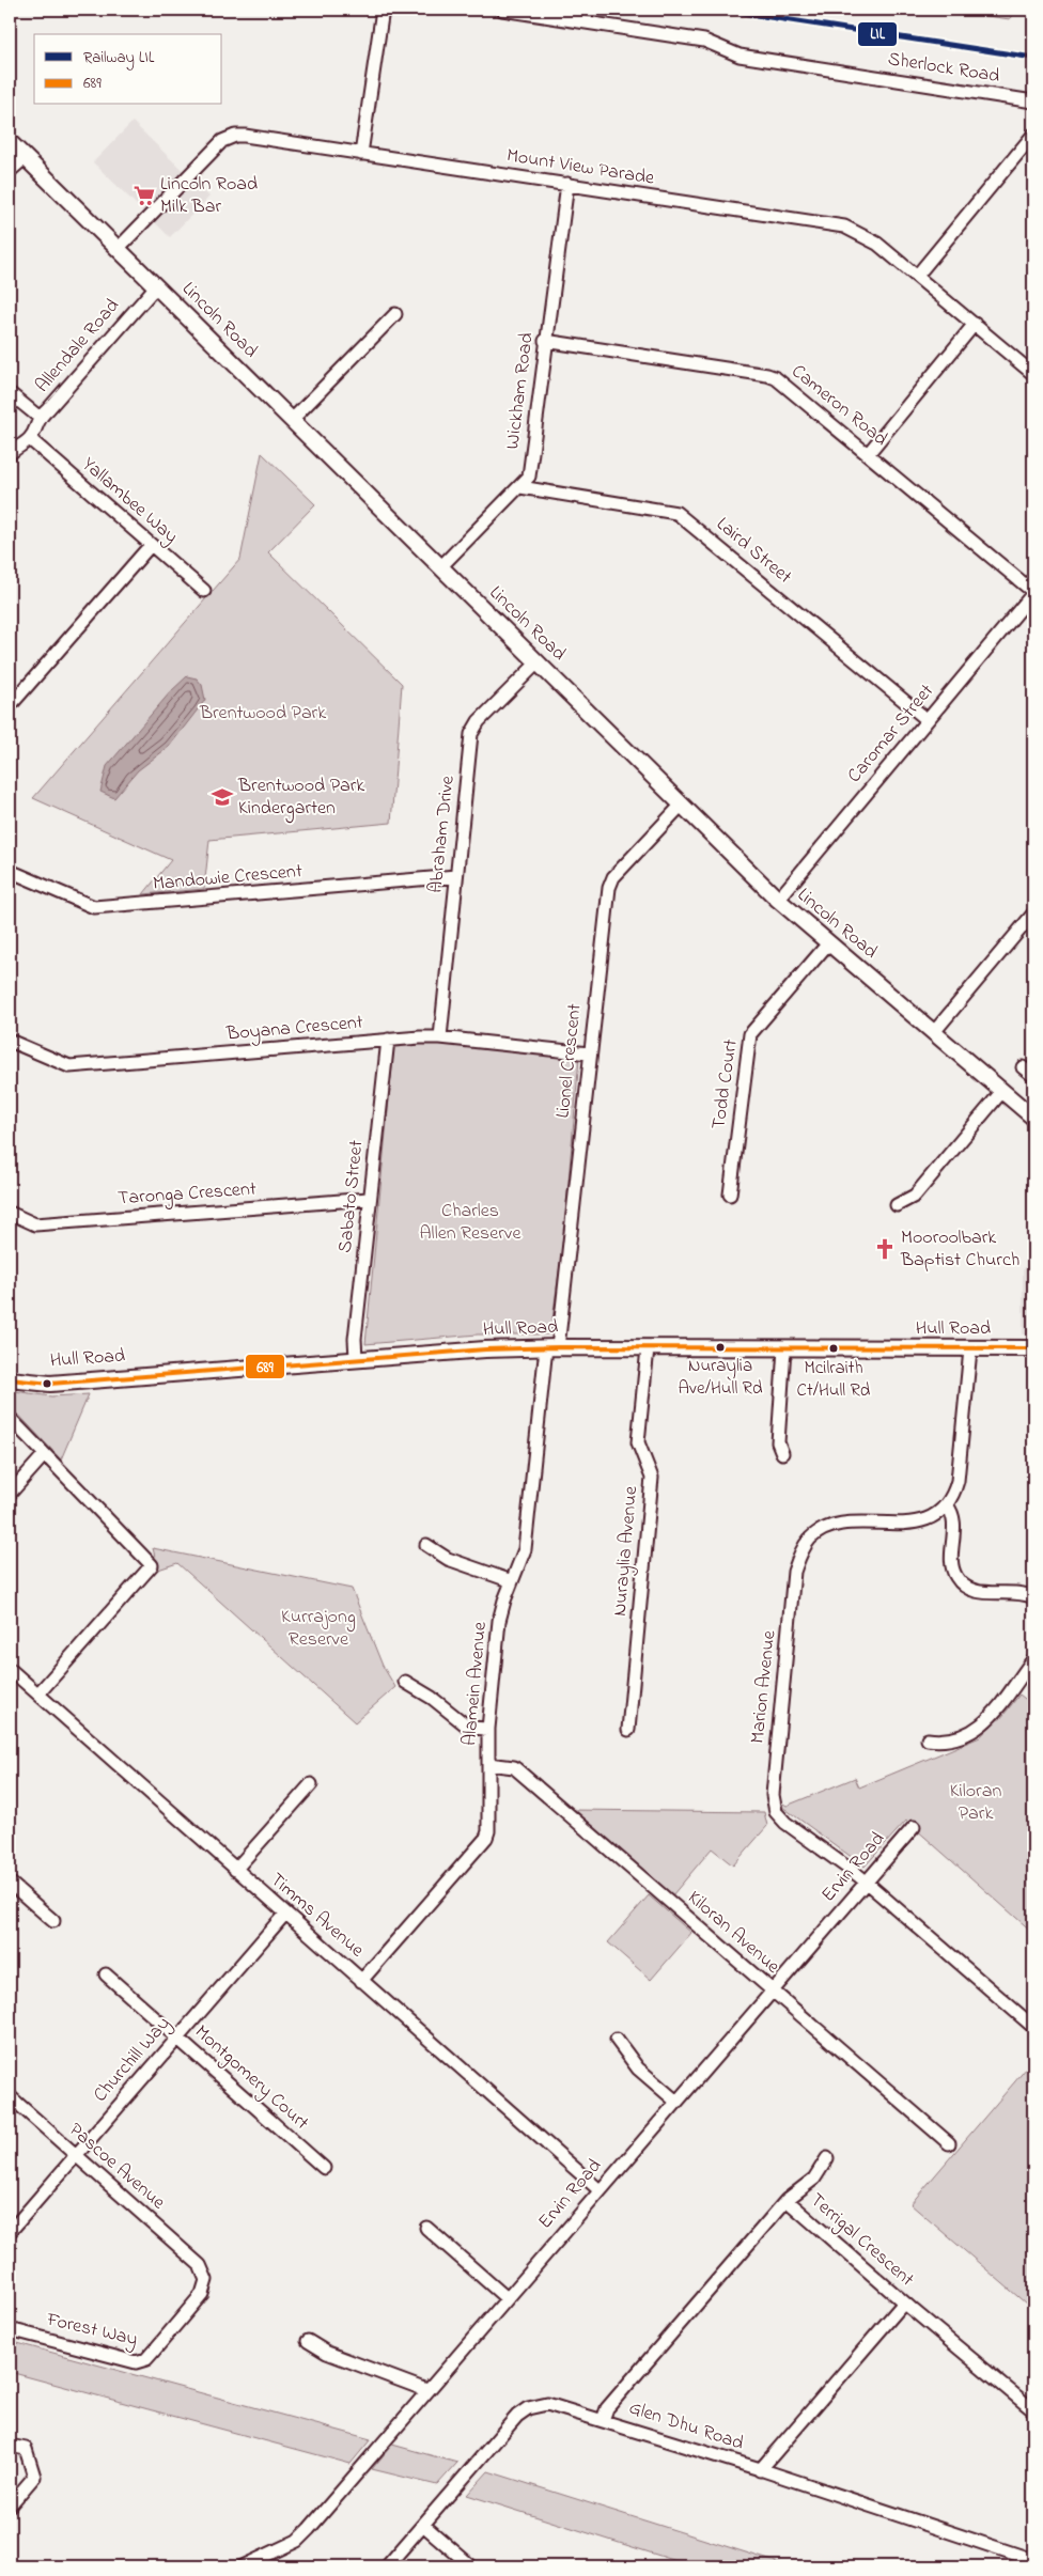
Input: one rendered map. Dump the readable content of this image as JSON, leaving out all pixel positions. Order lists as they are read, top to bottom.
{
  "streets": {
    "main road": ["Lincoln Road", "Hull Road"],
    "street": [
      "Sherlock Road",
      "Mount View Parade",
      "Allendale Road",
      "Wickham Road",
      "Cameron Road",
      "Yallambee Way",
      "Laird Street",
      "Caromar Street",
      "Abraham Drive",
      "Mandowie Crescent",
      "Boyana Crescent",
      "Lionel Crescent",
      "Todd Court",
      "Taronga Crescent",
      "Sabato Street",
      "Nuraylia Avenue",
      "Alamein Avenue",
      "Marion Avenue",
      "Ervin Road",
      "Timms Avenue",
      "Kiloran Avenue",
      "Churchill Way",
      "Montgomery Court",
      "Pascoe Avenue",
      "Terrigal Crescent",
      "Forest Way",
      "Glen Dhu Road"
    ]
  },
  "crossings": [
    ["Mount View Parade", "Lincoln Road"],
    ["Mount View Parade", "Wickham Road"],
    ["Lincoln Road", "Allendale Road"],
    ["Lincoln Road", "Wickham Road"],
    ["Lincoln Road", "Caromar Street"],
    ["Lincoln Road", "Abraham Drive"],
    ["Lincoln Road", "Lionel Crescent"],
    ["Lincoln Road", "Todd Court"],
    ["Allendale Road", "Yallambee Way"],
    ["Wickham Road", "Cameron Road"],
    ["Wickham Road", "Laird Street"],
    ["Cameron Road", "Caromar Street"],
    ["Laird Street", "Caromar Street"],
    ["Abraham Drive", "Mandowie Crescent"],
    ["Abraham Drive", "Boyana Crescent"],
    ["Boyana Crescent", "Lionel Crescent"],
    ["Boyana Crescent", "Sabato Street"],
    ["Lionel Crescent", "Hull Road"],
    ["Lionel Crescent", "Alamein Avenue"],
    ["Taronga Crescent", "Sabato Street"],
    ["Sabato Street", "Hull Road"],
    ["Hull Road", "Nuraylia Avenue"],
    ["Hull Road", "Alamein Avenue"],
    ["Alamein Avenue", "Timms Avenue"],
    ["Alamein Avenue", "Kiloran Avenue"],
    ["Marion Avenue", "Ervin Road"],
    ["Ervin Road", "Timms Avenue"],
    ["Ervin Road", "Kiloran Avenue"],
    ["Timms Avenue", "Churchill Way"],
    ["Churchill Way", "Montgomery Court"],
    ["Churchill Way", "Pascoe Avenue"],
    ["Pascoe Avenue", "Forest Way"],
    ["Terrigal Crescent", "Glen Dhu Road"]
  ],
  "parks": [
    "Brentwood Park",
    "Charles Allen Reserve",
    "Kurrajong Reserve",
    "Kiloran Park"
  ],
  "places": {
    "supermarket": ["Lincoln Road Milk Bar"],
    "school or university": ["Brentwood Park Kindergarten"],
    "church": ["Mooroolbark Baptist Church"],
    "other": ["Nuraylia Ave/Hull Rd", "Mcilraith Ct/Hull Rd"]
  },
  "lines": ["rail line LIL", "transit line 689"],
  "legend": ["Railway LIL", "689"]
}
